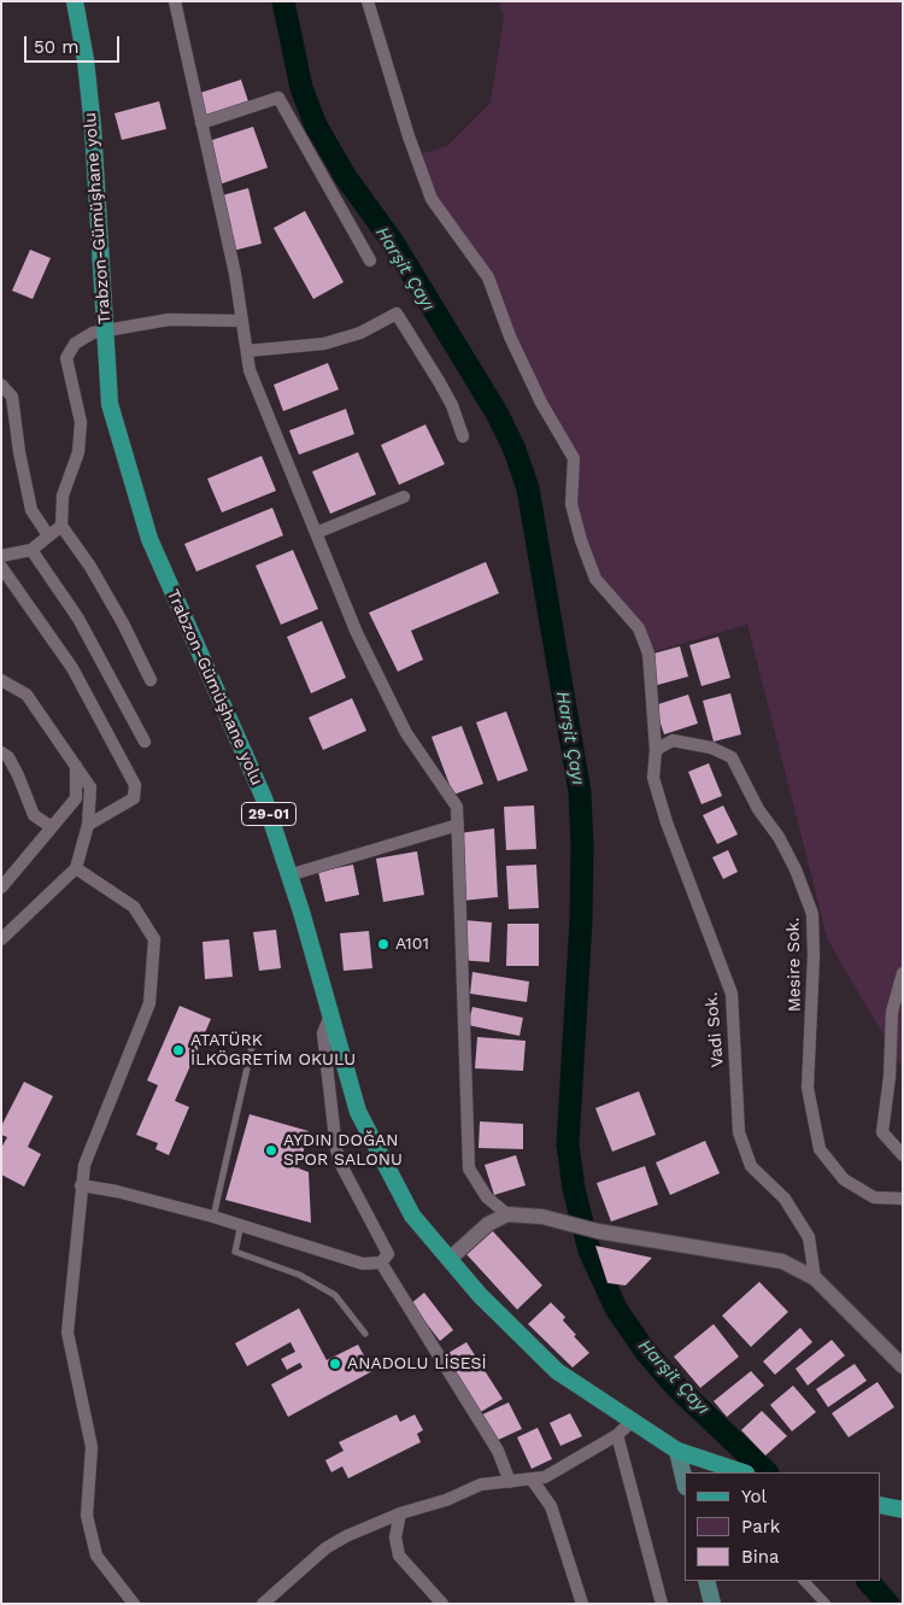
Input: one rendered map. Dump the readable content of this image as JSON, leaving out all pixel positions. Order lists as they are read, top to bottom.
{
  "streets": {
    "main road": ["Trabzon-Gümüşhane yolu", "29-01"],
    "street": ["Mesire Sok.", "Vadi Sok."]
  },
  "crossings": [
    ["Mesire Sok.", "Vadi Sok."]
  ],
  "water": ["Harşit Çayı"],
  "places": [
    "A101",
    "ATATÜRK İLKÖGRETİM OKULU",
    "AYDIN DOĞAN SPOR SALONU",
    "ANADOLU LİSESİ"
  ],
  "legend": ["Yol", "Park", "Bina"],
  "scale_bar": "50 m"
}
